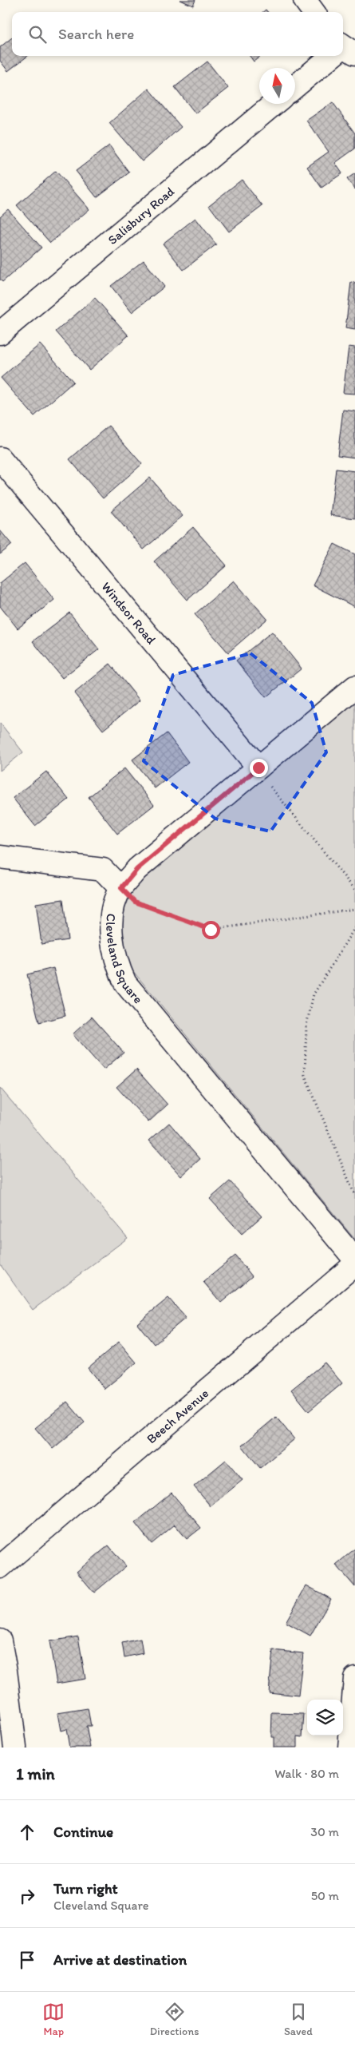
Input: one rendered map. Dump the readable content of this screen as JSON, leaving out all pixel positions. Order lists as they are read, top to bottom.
{
  "streets": {
    "street": [
      "Salisbury Road",
      "Windsor Road",
      "Cleveland Square",
      "Beech Avenue"
    ]
  },
  "crossings": [
    ["Windsor Road", "Cleveland Square"]
  ],
  "north": "top",
  "page": {
    "search": "Search here",
    "heading": ["1 min", "Walk · 80 m"],
    "list": [
      ["Continue", "30 m"],
      ["Turn right", "Cleveland Square", "50 m"],
      "Arrive at destination"
    ],
    "nav": ["Map", "Directions", "Saved"]
  }
}
